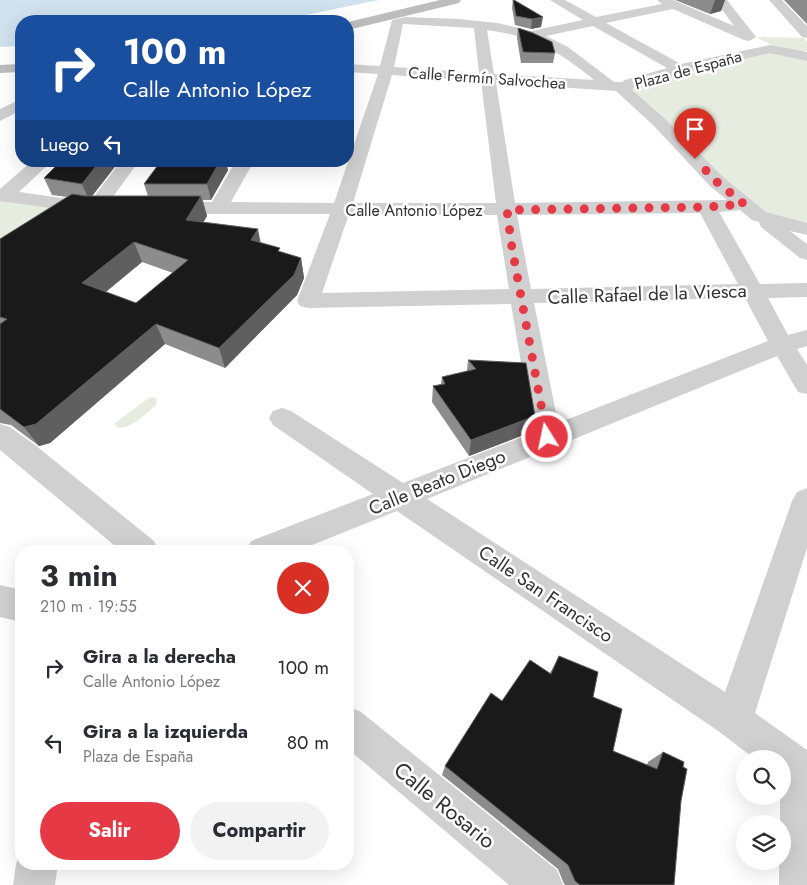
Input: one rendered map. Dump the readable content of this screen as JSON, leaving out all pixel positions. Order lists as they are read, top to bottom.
{
  "streets": {
    "street": [
      "Plaza de España",
      "Calle Fermín Salvochea",
      "Calle Antonio López",
      "Calle Rafael de la Viesca",
      "Calle Beato Diego",
      "Calle San Francisco",
      "Calle Rosario"
    ]
  },
  "crossings": [
    ["Plaza de España", "Calle Fermín Salvochea"],
    ["Plaza de España", "Calle Antonio López"],
    ["Calle Antonio López", "Calle Rafael de la Viesca"],
    ["Calle Beato Diego", "Calle San Francisco"]
  ],
  "page": {
    "turn": ["100 m", "Calle Antonio López"],
    "then": "Luego",
    "heading": ["3 min", "210 m · 19:55"],
    "list": [
      {
        "name": "Gira a la derecha",
        "note": "Calle Antonio López",
        "value": "100 m"
      },
      {
        "name": "Gira a la izquierda",
        "note": "Plaza de España",
        "value": "80 m"
      }
    ],
    "buttons": ["Salir", "Compartir"]
  }
}
